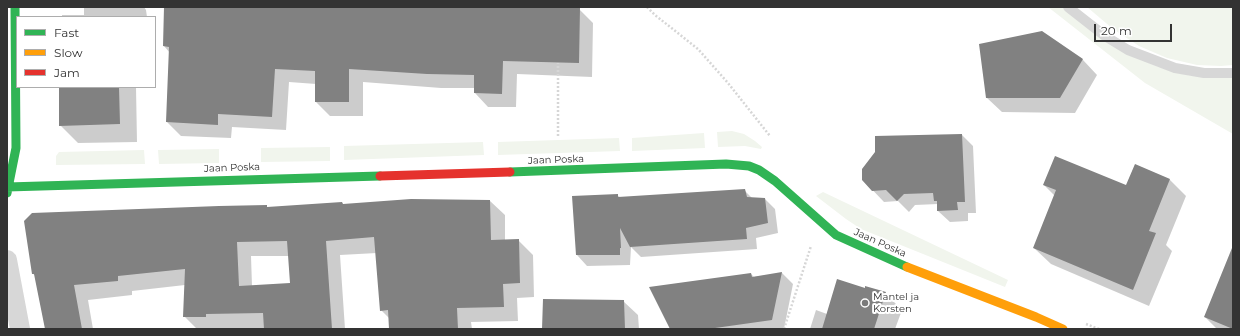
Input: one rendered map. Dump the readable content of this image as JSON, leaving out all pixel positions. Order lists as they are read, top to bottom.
{
  "streets": {
    "street": ["Jaan Poska"]
  },
  "places": ["Mantel ja Korsten"],
  "legend": ["Fast", "Slow", "Jam"],
  "scale_bar": "20 m"
}
